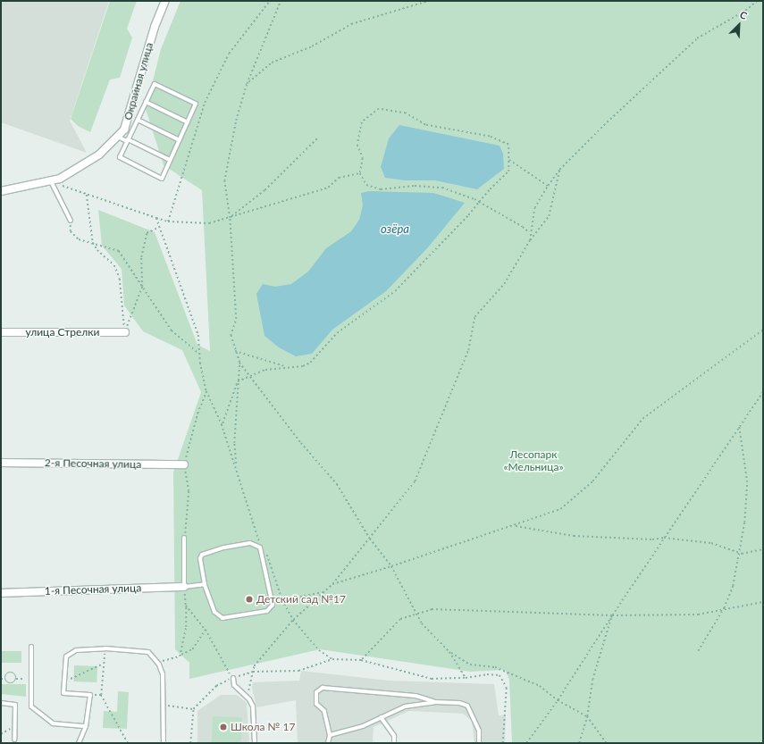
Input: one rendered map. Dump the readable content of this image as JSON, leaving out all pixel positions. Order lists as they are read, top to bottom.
{
  "streets": {
    "street": [
      "Окрайная улица",
      "улица Стрелки",
      "2-я Песочная улица",
      "1-я Песочная улица"
    ]
  },
  "water": ["озёра"],
  "parks": ["Лесопарк «Мельница»"],
  "places": ["Детский сад №17", "Школа № 17"],
  "north": "top right"
}
